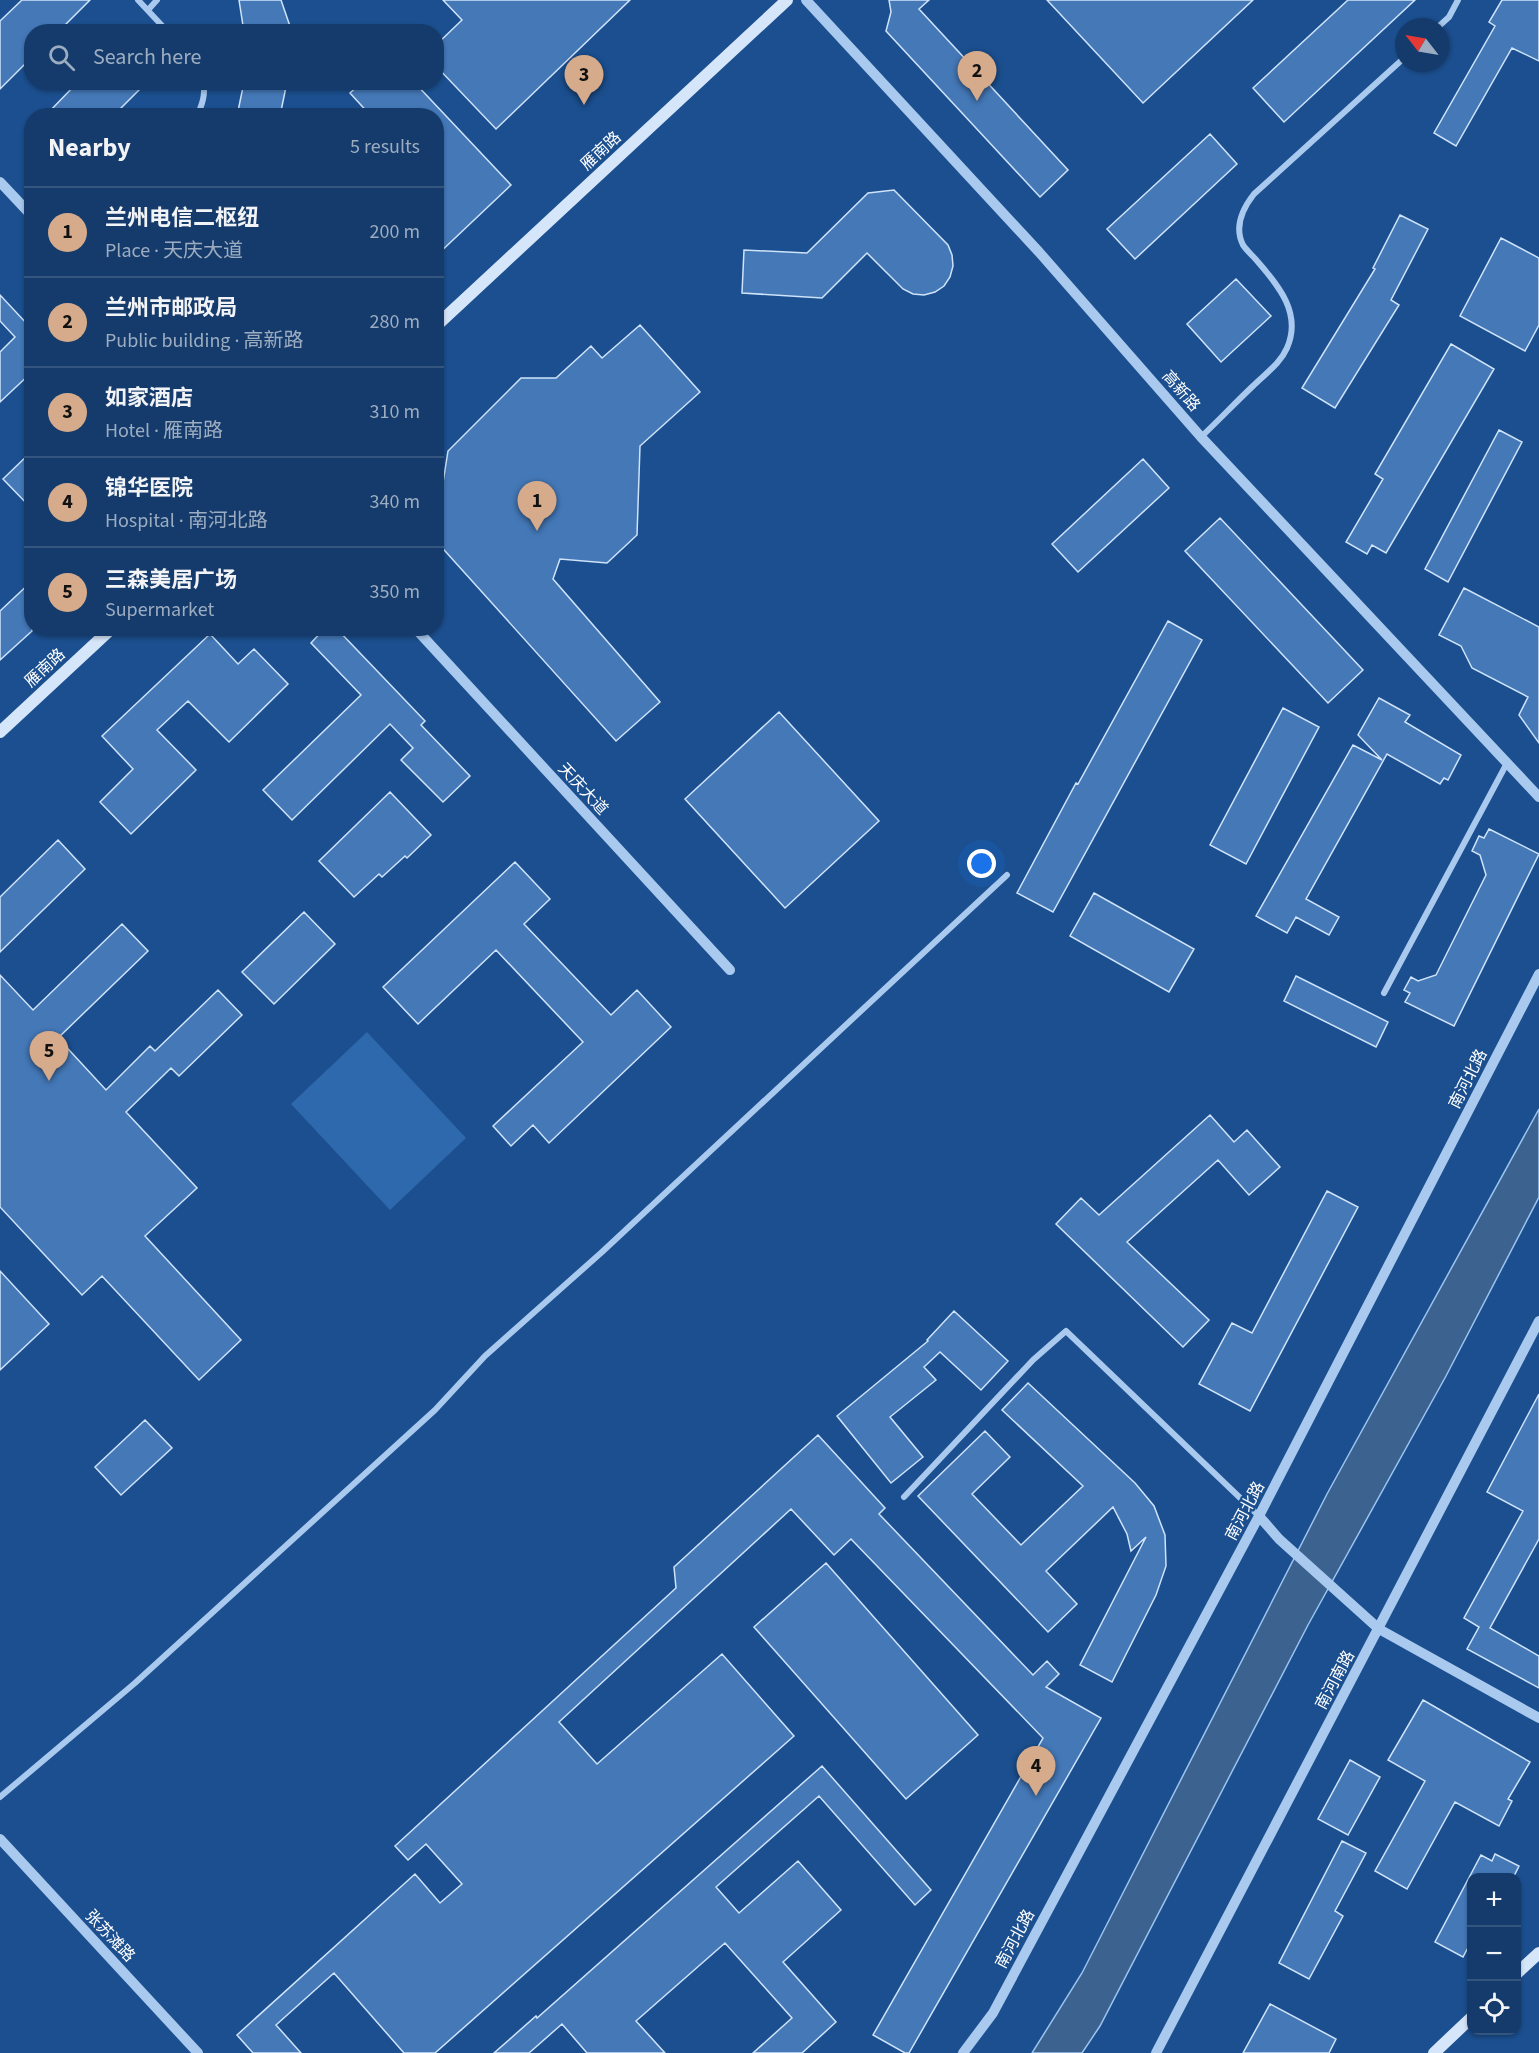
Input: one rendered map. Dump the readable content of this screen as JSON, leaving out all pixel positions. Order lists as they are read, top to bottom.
{
  "streets": {
    "main road": ["雁南路"],
    "street": [
      "高新路",
      "天庆大道",
      "南河北路",
      "南河南路",
      "张苏滩路"
    ]
  },
  "north": "top left",
  "page": {
    "search": "Search here",
    "pins": [
      "2",
      "3",
      "1",
      "5",
      "4"
    ],
    "heading": ["Nearby", "5 results"],
    "list": [
      {
        "mark": "1",
        "name": "兰州电信二枢纽",
        "note": "Place · 天庆大道",
        "value": "200 m"
      },
      {
        "mark": "2",
        "name": "兰州市邮政局",
        "note": "Public building · 高新路",
        "value": "280 m"
      },
      {
        "mark": "3",
        "name": "如家酒店",
        "note": "Hotel · 雁南路",
        "value": "310 m"
      },
      {
        "mark": "4",
        "name": "锦华医院",
        "note": "Hospital · 南河北路",
        "value": "340 m"
      },
      {
        "mark": "5",
        "name": "三森美居广场",
        "note": "Supermarket",
        "value": "350 m"
      }
    ],
    "map_buttons": ["+", "−"]
  }
}
